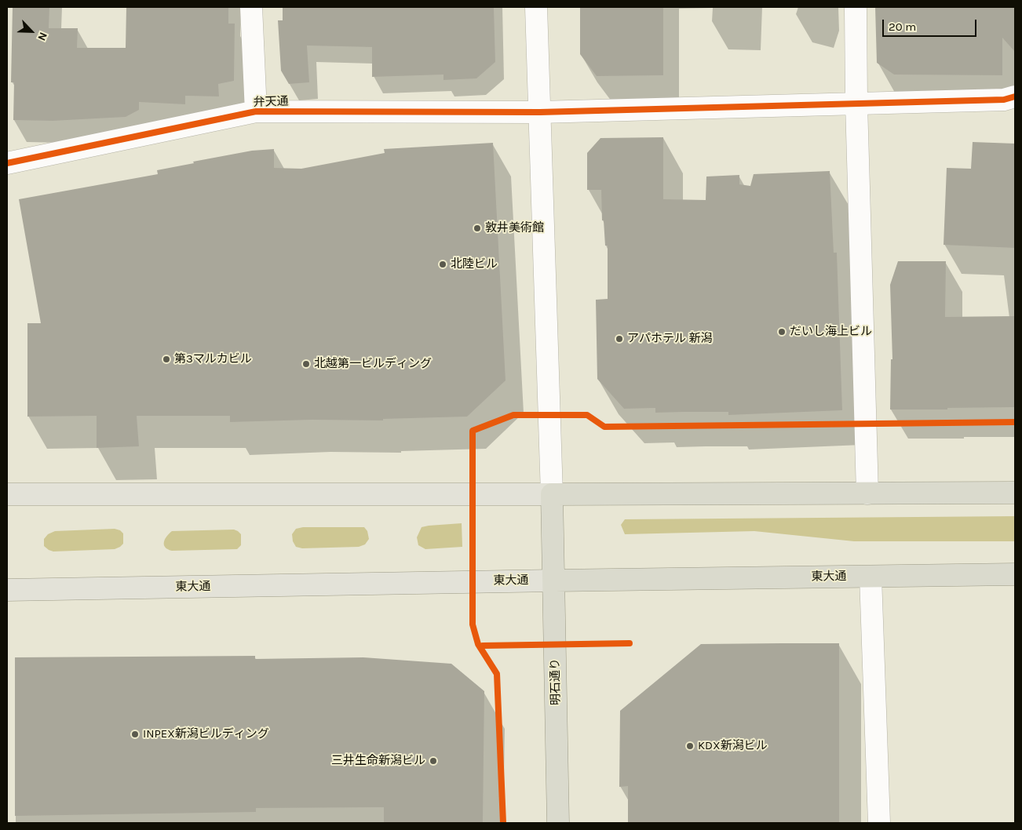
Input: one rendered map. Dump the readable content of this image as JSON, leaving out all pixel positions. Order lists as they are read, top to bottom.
{
  "streets": {
    "highway": ["東大通", "明石通り"],
    "street": ["弁天通"]
  },
  "crossings": [
    ["東大通", "明石通り"]
  ],
  "places": [
    "敦井美術館",
    "北陸ビル",
    "だいし海上ビル",
    "アパホテル 新潟",
    "第3マルカビル",
    "北越第一ビルディング",
    "INPEX新潟ビルディング",
    "KDX新潟ビル",
    "三井生命新潟ビル"
  ],
  "scale_bar": "20 m",
  "north": "bottom right"
}
